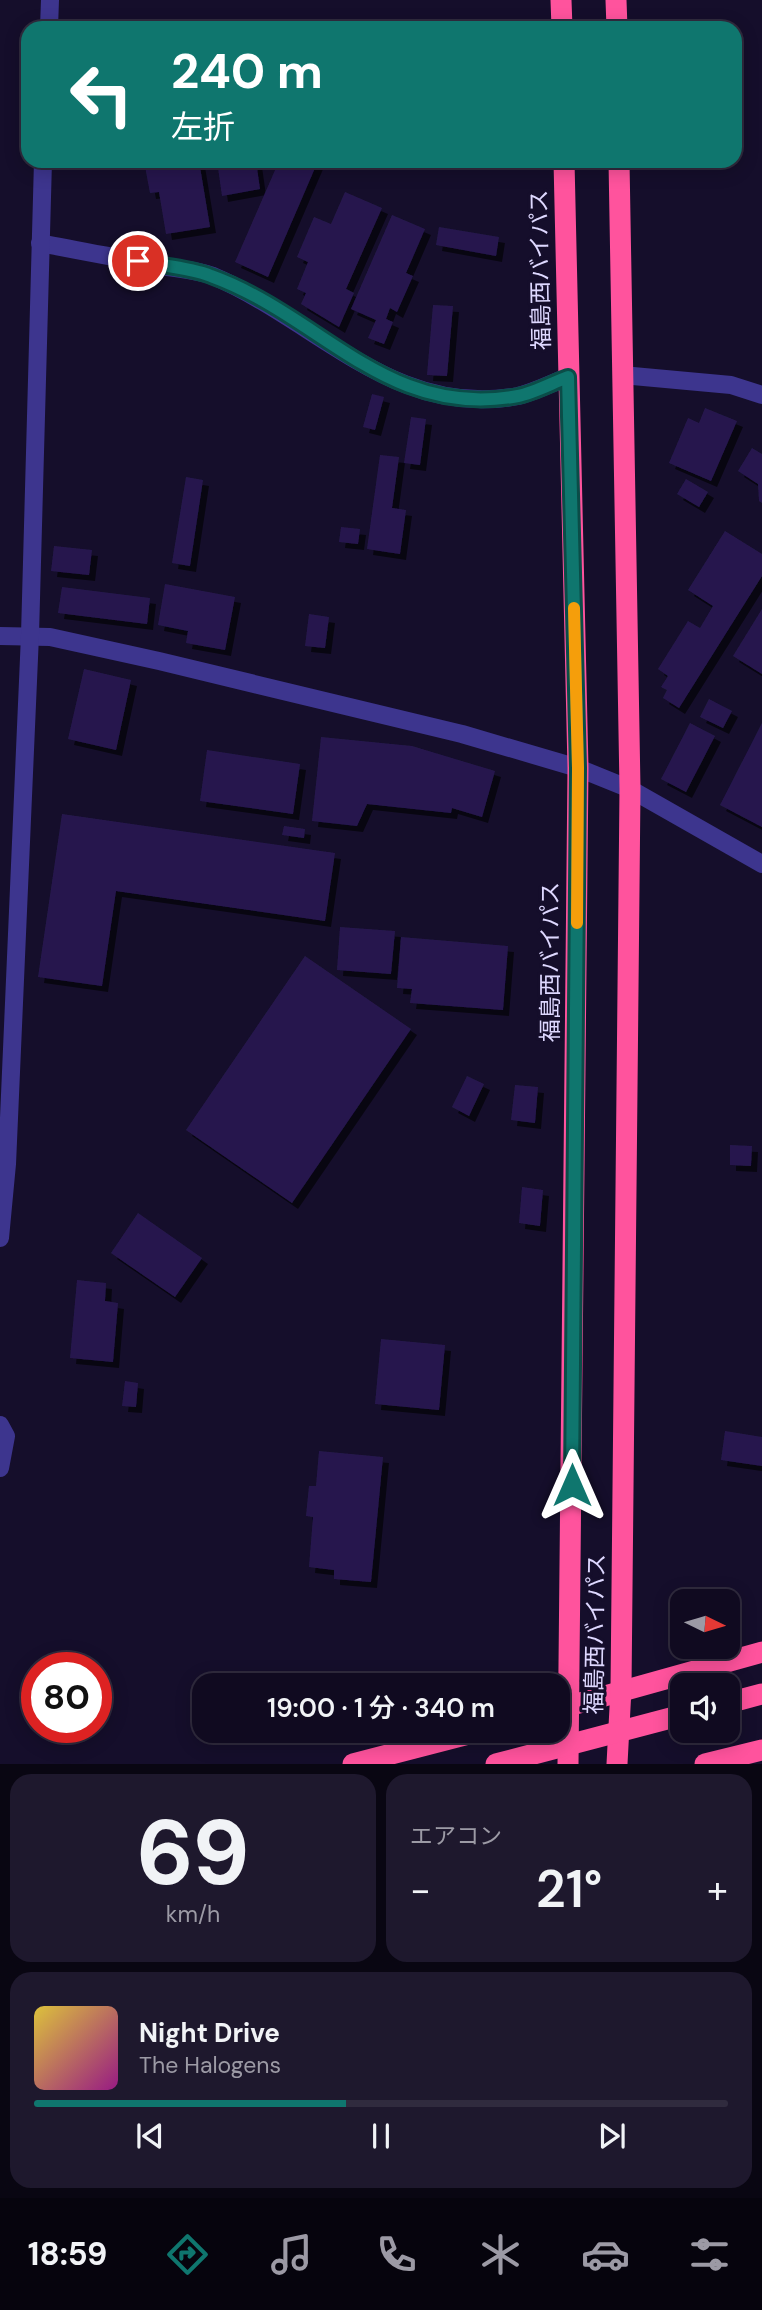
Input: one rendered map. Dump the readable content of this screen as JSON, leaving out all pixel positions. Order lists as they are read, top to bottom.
{
  "streets": {
    "highway": ["福島西バイパス"]
  },
  "north": "right",
  "page": {
    "turn": ["240 m", "左折"],
    "limit": "80",
    "trip": "19:00 · 1 分 · 340 m",
    "tile": [
      ["69", "km/h"],
      "エアコン"
    ],
    "heat": ["−", "21°", "+"],
    "song": ["Night Drive", "The Halogens"],
    "tabs": "18:59"
  }
}
